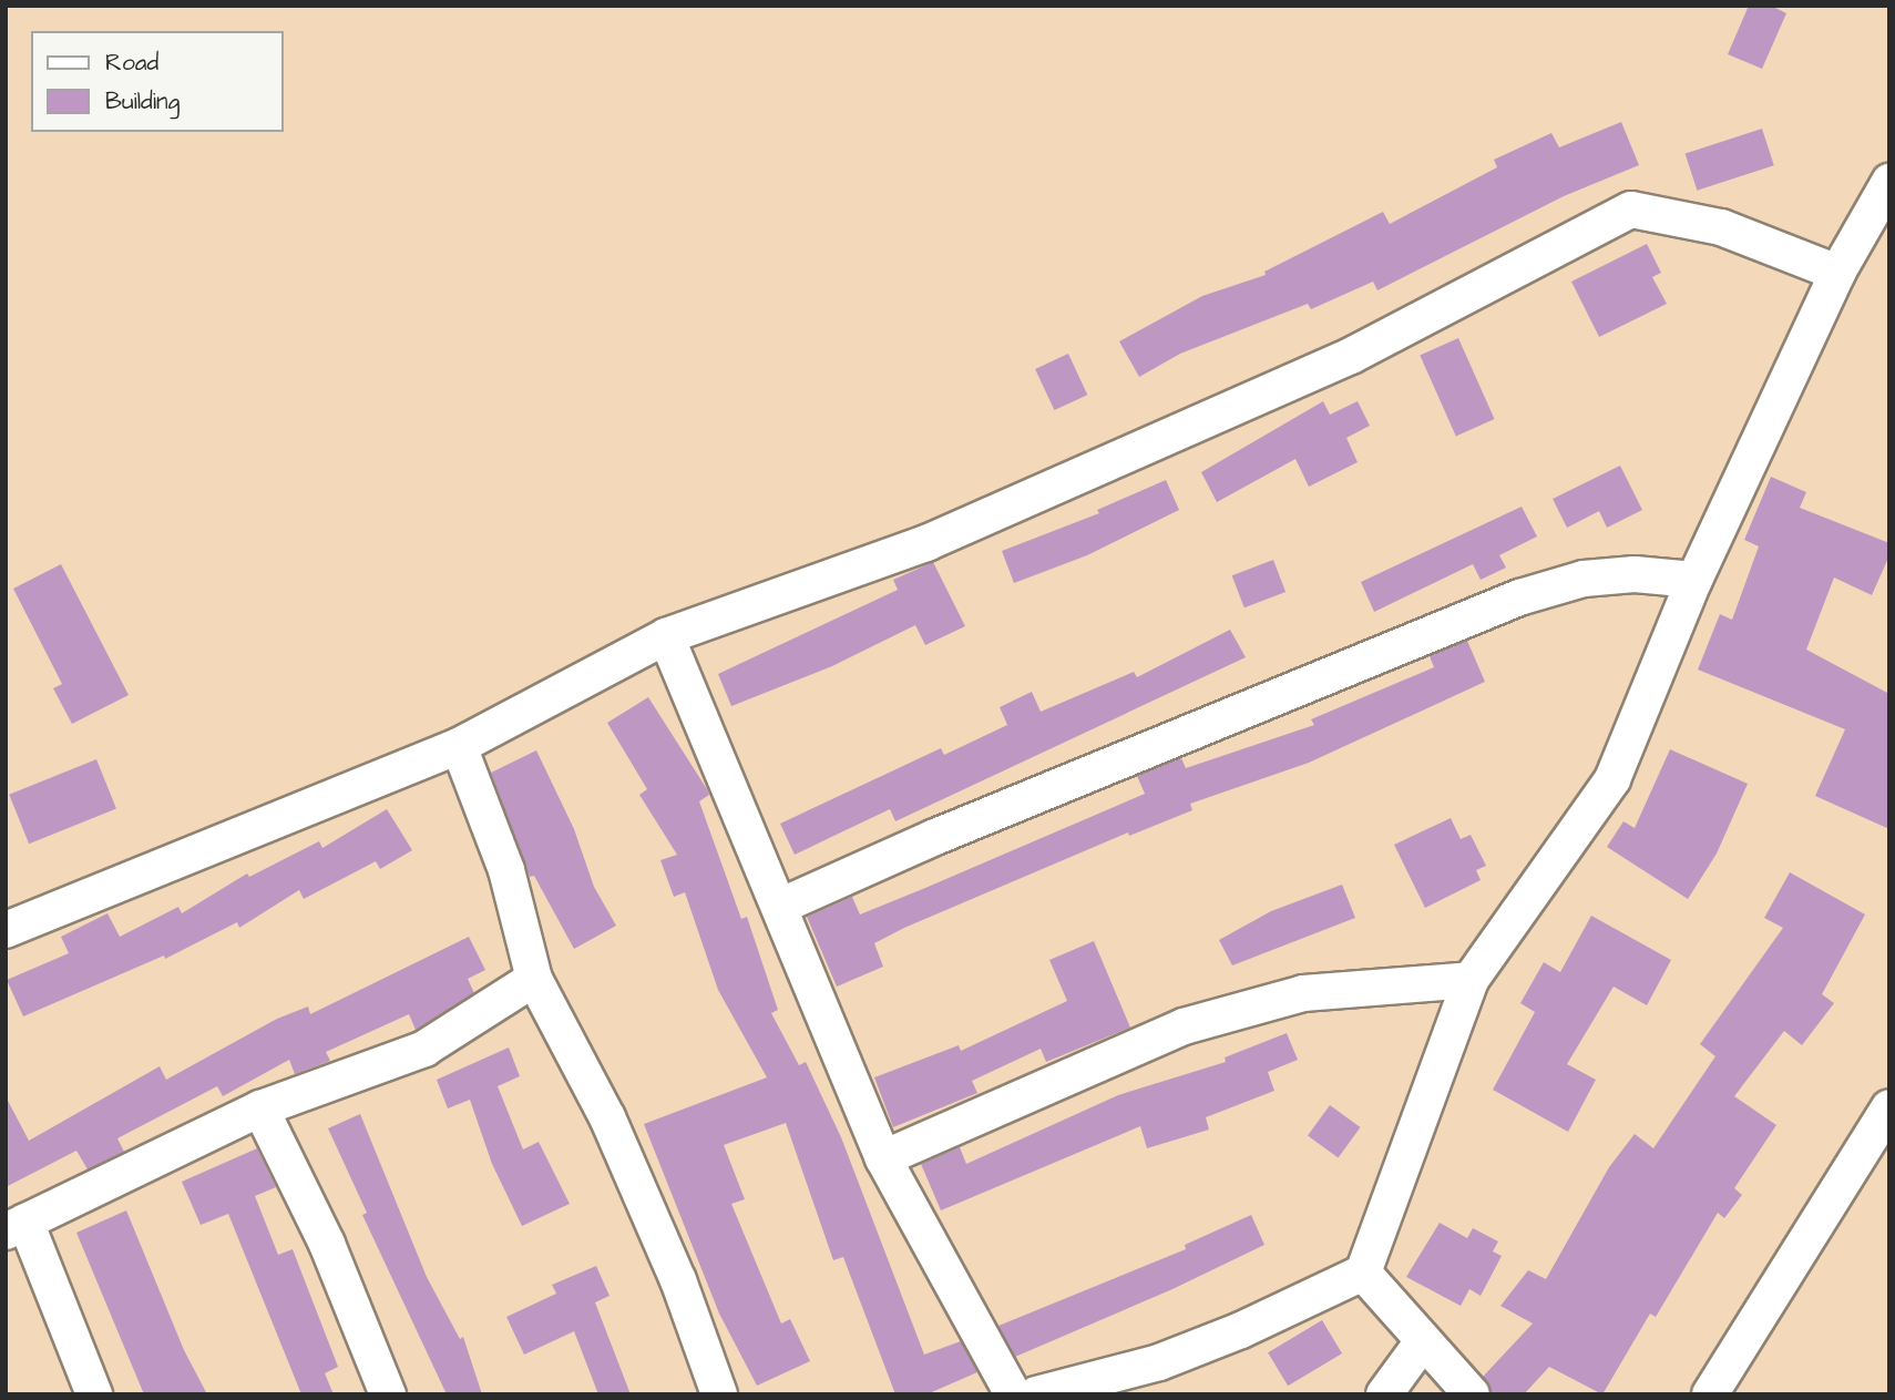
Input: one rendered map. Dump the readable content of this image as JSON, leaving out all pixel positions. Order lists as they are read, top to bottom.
{
  "legend": ["Road", "Building"]
}
